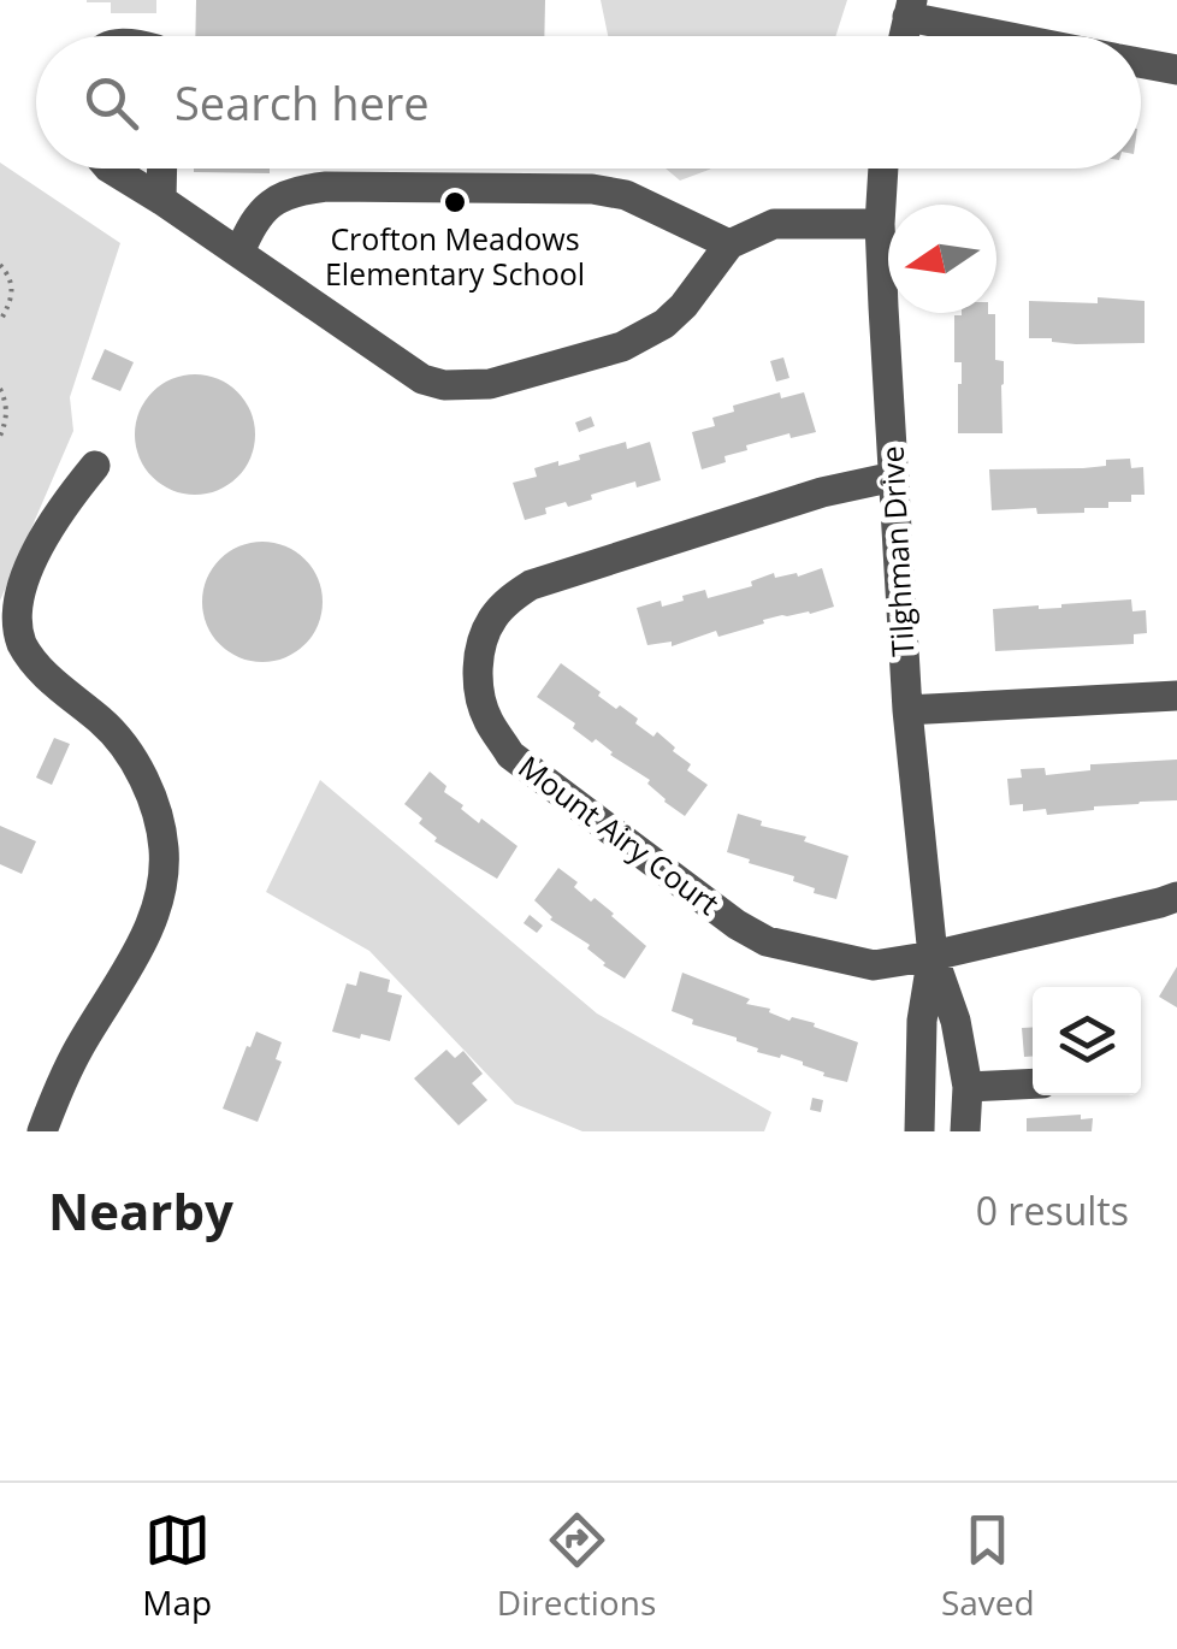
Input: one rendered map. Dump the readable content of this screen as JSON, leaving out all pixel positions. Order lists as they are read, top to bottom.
{
  "streets": {
    "street": ["Tilghman Drive", "Mount Airy Court"]
  },
  "crossings": [
    ["Tilghman Drive", "Mount Airy Court"]
  ],
  "places": ["Crofton Meadows Elementary School"],
  "north": "left",
  "page": {
    "search": "Search here",
    "heading": ["Nearby", "0 results"],
    "nav": ["Map", "Directions", "Saved"]
  }
}
